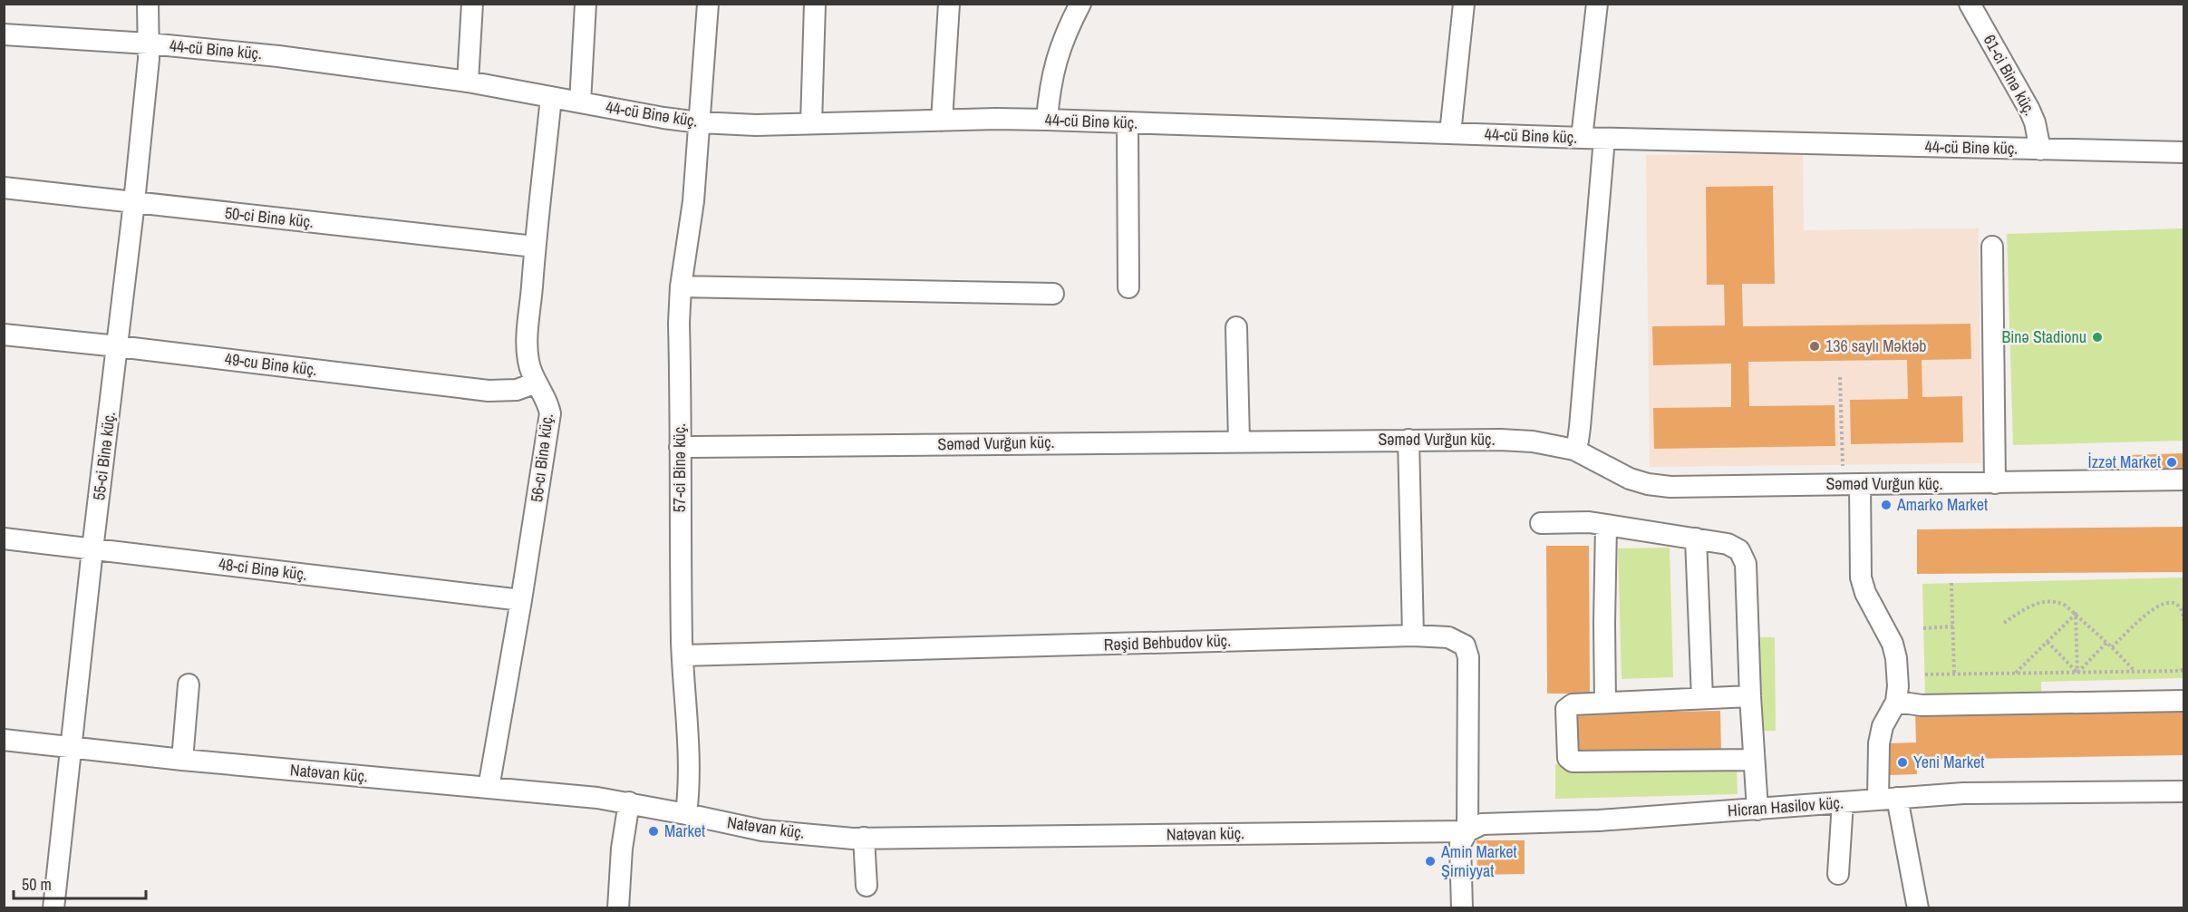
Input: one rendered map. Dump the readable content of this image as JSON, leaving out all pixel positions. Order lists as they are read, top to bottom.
{
  "streets": {
    "street": [
      "44-cü Binə küç.",
      "61-ci Binə küç.",
      "50-ci Binə küç.",
      "49-cu Binə küç.",
      "Səməd Vurğun küç.",
      "55-ci Binə küç.",
      "56-cı Binə küç.",
      "57-ci Binə küç.",
      "48-ci Binə küç.",
      "Rəşid Behbudov küç.",
      "Natəvan küç.",
      "Hicran Hasilov küç."
    ]
  },
  "crossings": [
    ["44-cü Binə küç.", "61-ci Binə küç."],
    ["44-cü Binə küç.", "55-ci Binə küç."],
    ["44-cü Binə küç.", "56-cı Binə küç."],
    ["44-cü Binə küç.", "57-ci Binə küç."],
    ["50-ci Binə küç.", "55-ci Binə küç."],
    ["50-ci Binə küç.", "56-cı Binə küç."],
    ["49-cu Binə küç.", "55-ci Binə küç."],
    ["49-cu Binə küç.", "56-cı Binə küç."],
    ["Səməd Vurğun küç.", "57-ci Binə küç."],
    ["55-ci Binə küç.", "48-ci Binə küç."],
    ["55-ci Binə küç.", "Natəvan küç."],
    ["56-cı Binə küç.", "48-ci Binə küç."],
    ["56-cı Binə küç.", "Natəvan küç."],
    ["57-ci Binə küç.", "Rəşid Behbudov küç."],
    ["57-ci Binə küç.", "Natəvan küç."],
    ["Rəşid Behbudov küç.", "Natəvan küç."],
    ["Rəşid Behbudov küç.", "Hicran Hasilov küç."],
    ["Natəvan küç.", "Hicran Hasilov küç."]
  ],
  "places": [
    "Binə Stadionu",
    "136 saylı Məktəb",
    "İzzət Market",
    "Amarko Market",
    "Yeni Market",
    "Market",
    "Amin Market Şirniyyat"
  ],
  "scale_bar": "50 m"
}
